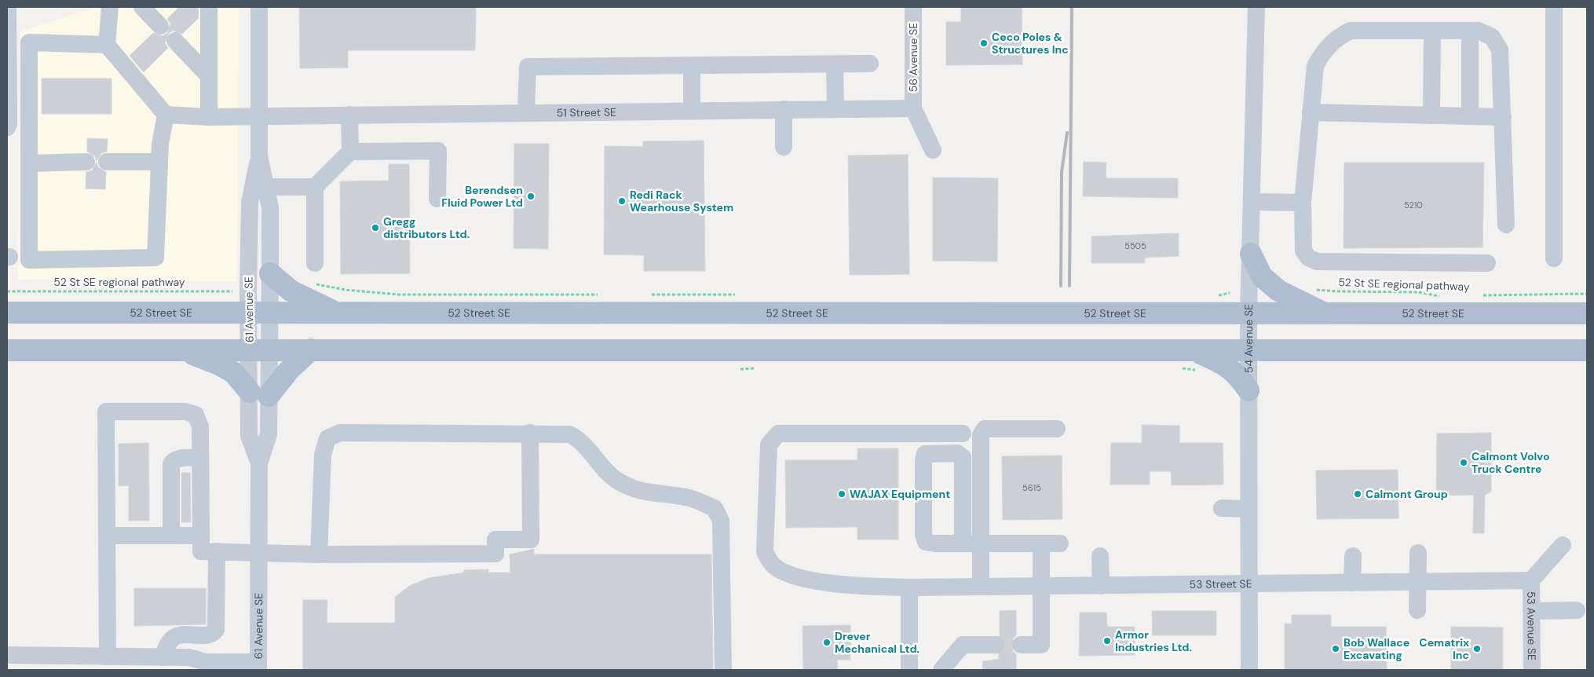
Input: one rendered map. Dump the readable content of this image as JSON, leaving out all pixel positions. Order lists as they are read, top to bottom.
{
  "streets": {
    "main road": ["52 Street SE"],
    "street": [
      "56 Avenue SE",
      "51 Street SE",
      "61 Avenue SE",
      "54 Avenue SE",
      "53 Street SE",
      "53 Avenue SE"
    ],
    "path": ["52 St SE regional pathway"]
  },
  "crossings": [
    ["56 Avenue SE", "51 Street SE"],
    ["51 Street SE", "61 Avenue SE"],
    ["61 Avenue SE", "52 Street SE"],
    ["52 Street SE", "54 Avenue SE"],
    ["54 Avenue SE", "53 Street SE"],
    ["53 Street SE", "53 Avenue SE"]
  ],
  "places": [
    "Ceco Poles & Structures Inc",
    "Berendsen Fluid Power Ltd",
    "Redi Rack Wearhouse System",
    "Gregg distributors Ltd.",
    "Calmont Volvo Truck Centre",
    "WAJAX Equipment",
    "Calmont Group",
    "Armor Industries Ltd.",
    "Drever Mechanical Ltd.",
    "Bob Wallace Excavating",
    "Cematrix Inc"
  ],
  "house_numbers": ["5210", "5505", "5615"]
}
